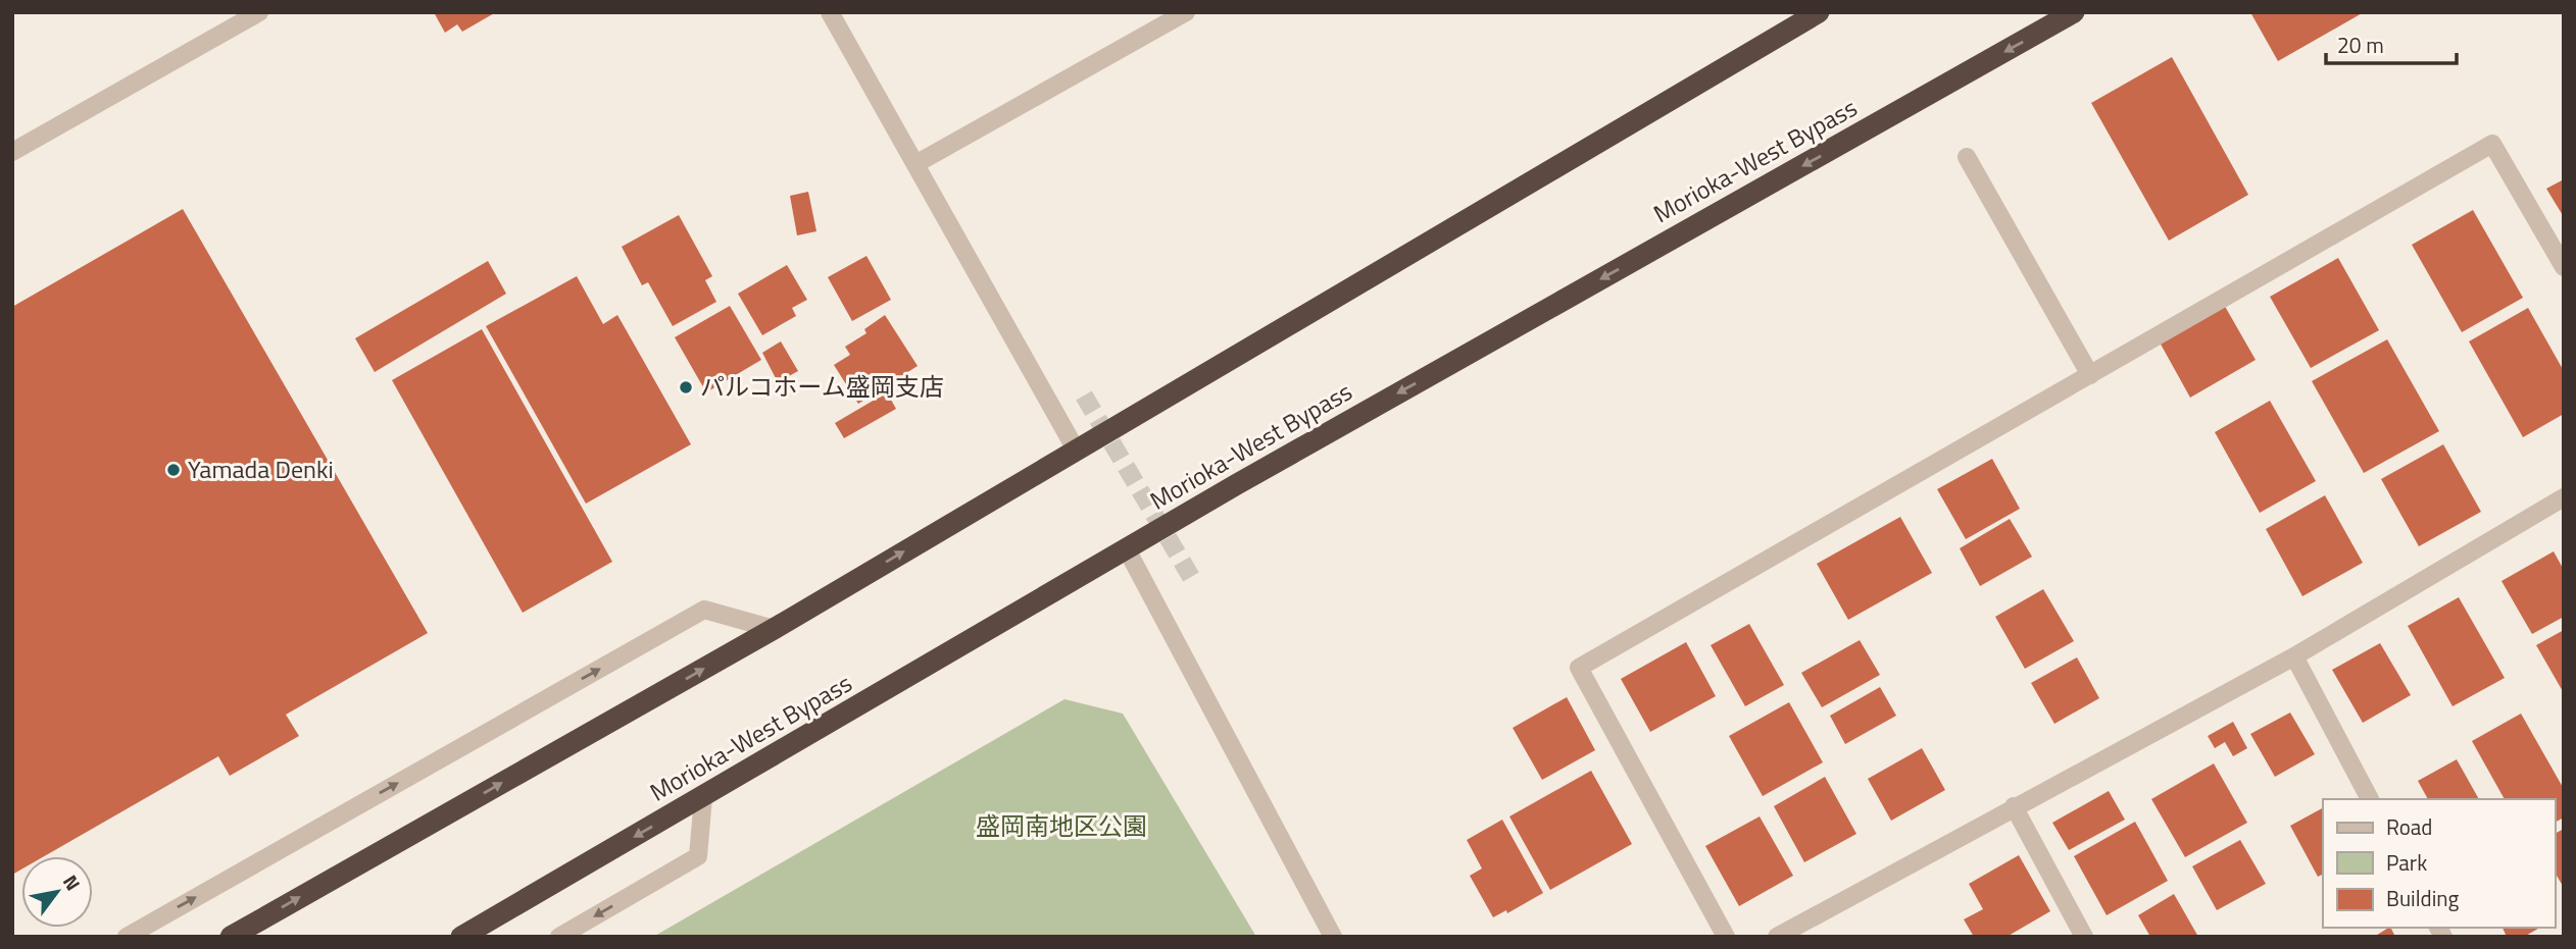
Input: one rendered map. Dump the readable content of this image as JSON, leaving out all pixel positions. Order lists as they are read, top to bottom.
{
  "streets": {
    "highway": ["Morioka-West Bypass"]
  },
  "parks": ["盛岡南地区公園"],
  "places": ["パルコホーム盛岡支店", "Yamada Denki"],
  "legend": ["Road", "Park", "Building"],
  "scale_bar": "20 m",
  "north": "top right"
}
